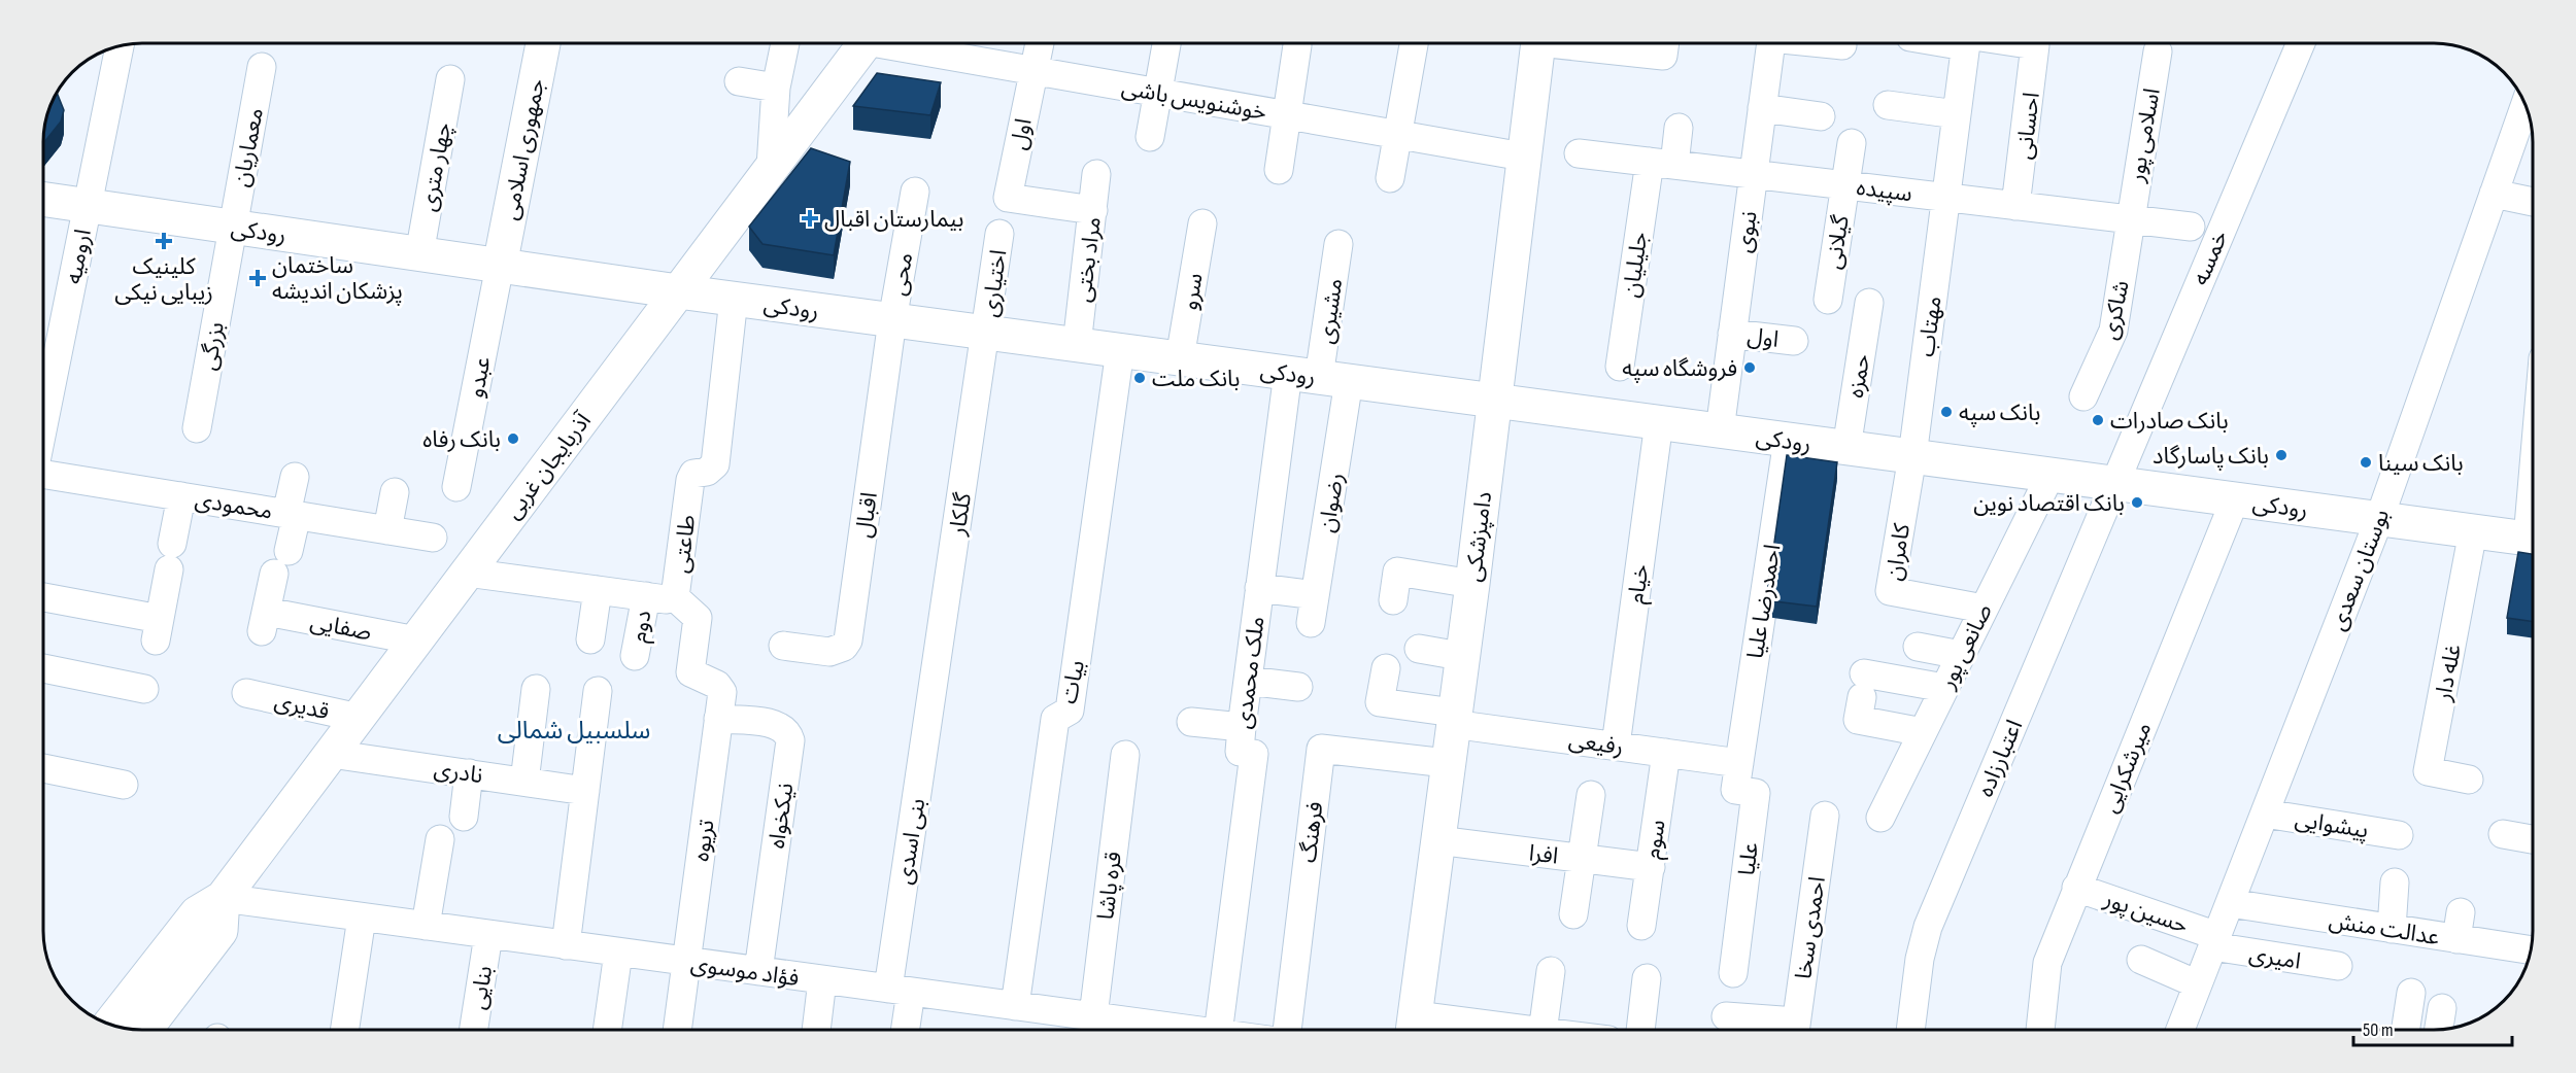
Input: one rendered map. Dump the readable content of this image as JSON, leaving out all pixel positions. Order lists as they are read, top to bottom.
{
  "streets": {
    "main road": [
      "جمهوری اسلامی",
      "رودکی",
      "آذربایجان غربی",
      "دامپزشکی"
    ],
    "street": [
      "خوشنویس باشی",
      "احسانی",
      "اول",
      "اسلامی پور",
      "معماریان",
      "چهار متری",
      "سپیده",
      "نبوی",
      "گیلانی",
      "ارومیه",
      "خمسه",
      "مراد بختی",
      "جلیلیان",
      "محی",
      "اختیاری",
      "سرو",
      "شاکری",
      "مشیری",
      "مهتاب",
      "بزرگی",
      "حمزه",
      "عبدو",
      "رضوان",
      "محمودی",
      "گلکار",
      "اقبال",
      "طاعتی",
      "کامران",
      "بوستان سعدی",
      "خیام",
      "احمدرضا علیا",
      "صفایی",
      "دوم",
      "صانعی پور",
      "ملک محمدی",
      "غله دار",
      "بیات",
      "قدیری",
      "رفیعی",
      "اعتبارزاده",
      "میرشکرایی",
      "نادری",
      "نیکخواه",
      "پیشوایی",
      "فرهنگ",
      "سوم",
      "تریوه",
      "بنی اسدی",
      "افرا",
      "علیا",
      "قره پاشا",
      "حسین پور",
      "احمدی سخا",
      "عدالت منش",
      "امیری",
      "فؤاد موسوی",
      "بنایی"
    ]
  },
  "crossings": [
    ["خوشنویس باشی", "اول"],
    ["خوشنویس باشی", "دامپزشکی"],
    ["احسانی", "سپیده"],
    ["احسانی", "مهتاب"],
    ["اول", "نبوی"],
    ["اول", "مراد بختی"],
    ["اسلامی پور", "سپیده"],
    ["اسلامی پور", "شاکری"],
    ["معماریان", "رودکی"],
    ["معماریان", "بزرگی"],
    ["جمهوری اسلامی", "رودکی"],
    ["جمهوری اسلامی", "عبدو"],
    ["چهار متری", "رودکی"],
    ["سپیده", "نبوی"],
    ["سپیده", "گیلانی"],
    ["سپیده", "جلیلیان"],
    ["سپیده", "شاکری"],
    ["سپیده", "مهتاب"],
    ["رودکی", "نبوی"],
    ["رودکی", "ارومیه"],
    ["رودکی", "خمسه"],
    ["رودکی", "مراد بختی"],
    ["رودکی", "محی"],
    ["رودکی", "اختیاری"],
    ["رودکی", "سرو"],
    ["رودکی", "مشیری"],
    ["رودکی", "مهتاب"],
    ["رودکی", "بزرگی"],
    ["رودکی", "حمزه"],
    ["رودکی", "عبدو"],
    ["رودکی", "آذربایجان غربی"],
    ["رودکی", "رضوان"],
    ["رودکی", "گلکار"],
    ["رودکی", "اقبال"],
    ["رودکی", "دامپزشکی"],
    ["رودکی", "طاعتی"],
    ["رودکی", "کامران"],
    ["رودکی", "بوستان سعدی"],
    ["رودکی", "خیام"],
    ["رودکی", "احمدرضا علیا"],
    ["رودکی", "صانعی پور"],
    ["رودکی", "ملک محمدی"],
    ["رودکی", "غله دار"],
    ["رودکی", "بیات"],
    ["رودکی", "اعتبارزاده"],
    ["رودکی", "میرشکرایی"],
    ["خمسه", "اعتبارزاده"],
    ["محی", "اقبال"],
    ["اختیاری", "گلکار"],
    ["مشیری", "رضوان"],
    ["مشیری", "ملک محمدی"],
    ["مهتاب", "کامران"],
    ["آذربایجان غربی", "طاعتی"],
    ["آذربایجان غربی", "صفایی"],
    ["آذربایجان غربی", "قدیری"],
    ["آذربایجان غربی", "نادری"],
    ["آذربایجان غربی", "فؤاد موسوی"],
    ["رضوان", "ملک محمدی"],
    ["محمودی", "صفایی"],
    ["گلکار", "بنی اسدی"],
    ["دامپزشکی", "رفیعی"],
    ["دامپزشکی", "فرهنگ"],
    ["دامپزشکی", "افرا"],
    ["طاعتی", "دوم"],
    ["طاعتی", "تریوه"],
    ["کامران", "صانعی پور"],
    ["بوستان سعدی", "پیشوایی"],
    ["بوستان سعدی", "حسین پور"],
    ["بوستان سعدی", "عدالت منش"],
    ["بوستان سعدی", "امیری"],
    ["خیام", "رفیعی"],
    ["احمدرضا علیا", "رفیعی"],
    ["احمدرضا علیا", "علیا"],
    ["بیات", "فؤاد موسوی"],
    ["رفیعی", "سوم"],
    ["رفیعی", "علیا"],
    ["میرشکرایی", "حسین پور"],
    ["نیکخواه", "تریوه"],
    ["نیکخواه", "فؤاد موسوی"],
    ["سوم", "افرا"],
    ["تریوه", "فؤاد موسوی"],
    ["بنی اسدی", "فؤاد موسوی"],
    ["قره پاشا", "فؤاد موسوی"],
    ["حسین پور", "امیری"],
    ["فؤاد موسوی", "بنایی"]
  ],
  "districts": ["سلسبیل شمالی"],
  "places": {
    "health": ["بیمارستان اقبال", "کلینیک زیبایی نیکی", "ساختمان پزشکان اندیشه"],
    "other": [
      "فروشگاه سپه",
      "بانک ملت",
      "بانک سپه",
      "بانک صادرات",
      "بانک رفاه",
      "بانک پاسارگاد",
      "بانک سینا",
      "بانک اقتصاد نوین"
    ]
  },
  "scale_bar": "50 m"
}
